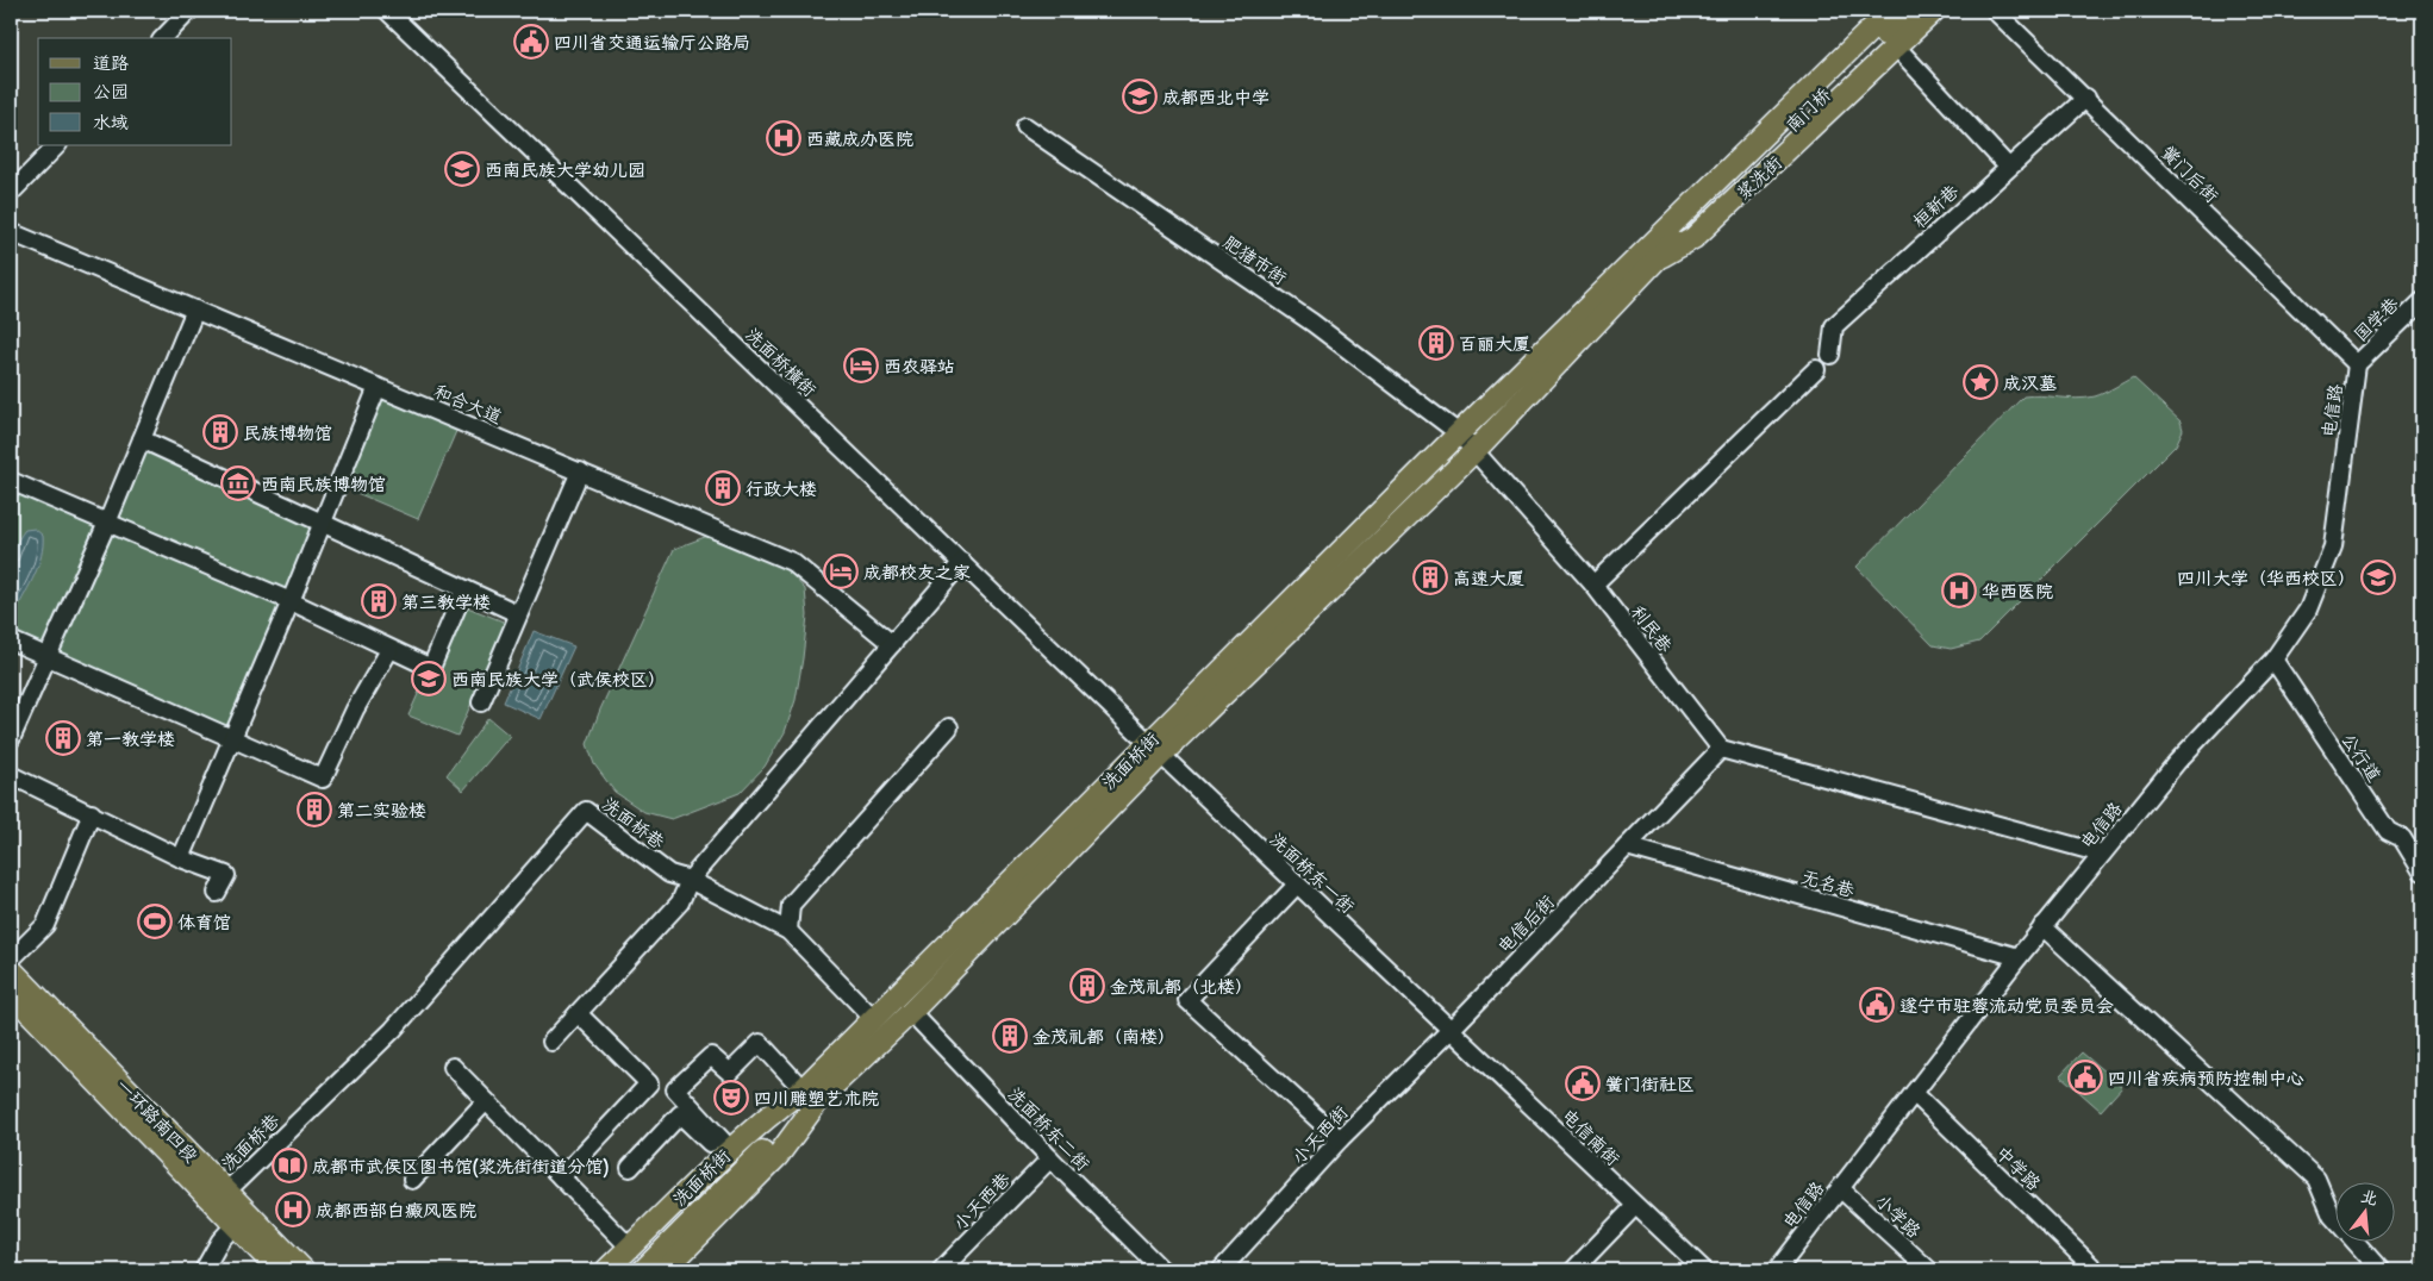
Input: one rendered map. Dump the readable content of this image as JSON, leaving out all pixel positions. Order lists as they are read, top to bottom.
{
  "streets": {
    "main road": [
      "南门桥",
      "浆洗街",
      "洗面桥街",
      "一环路南四段"
    ],
    "street": [
      "黉门后街",
      "桓新巷",
      "肥猪市街",
      "国学巷",
      "洗面桥横街",
      "和合大道",
      "电信路",
      "利民巷",
      "公行道",
      "洗面桥巷",
      "洗面桥东一街",
      "无名巷",
      "电信后街",
      "洗面桥东二街",
      "小天西街",
      "电信南街",
      "中学路",
      "小天西巷",
      "小学路"
    ]
  },
  "crossings": [
    ["南门桥", "浆洗街"],
    ["黉门后街", "桓新巷"],
    ["黉门后街", "国学巷"],
    ["黉门后街", "电信路"],
    ["浆洗街", "肥猪市街"],
    ["浆洗街", "利民巷"],
    ["浆洗街", "洗面桥街"],
    ["肥猪市街", "利民巷"],
    ["肥猪市街", "洗面桥街"],
    ["国学巷", "电信路"],
    ["洗面桥横街", "洗面桥街"],
    ["洗面桥横街", "洗面桥东一街"],
    ["电信路", "公行道"],
    ["电信路", "无名巷"],
    ["电信路", "中学路"],
    ["电信路", "小学路"],
    ["利民巷", "洗面桥街"],
    ["洗面桥街", "洗面桥东一街"],
    ["洗面桥街", "洗面桥东二街"],
    ["洗面桥巷", "一环路南四段"],
    ["洗面桥东一街", "电信后街"],
    ["洗面桥东一街", "小天西街"],
    ["洗面桥东一街", "电信南街"],
    ["无名巷", "电信后街"],
    ["电信后街", "小天西街"],
    ["电信后街", "电信南街"],
    ["洗面桥东二街", "小天西巷"],
    ["小天西街", "电信南街"]
  ],
  "places": {
    "public building": [
      "四川省交通运输厅公路局",
      "遂宁市驻蓉流动党员委员会",
      "四川省疾病预防控制中心",
      "黉门街社区"
    ],
    "school or university": [
      "成都西北中学",
      "西南民族大学幼儿园",
      "四川大学（华西校区）",
      "西南民族大学（武侯校区）"
    ],
    "hospital": ["西藏成办医院", "华西医院", "成都西部白癜风医院"],
    "building": [
      "百丽大厦",
      "民族博物馆",
      "行政大楼",
      "高速大厦",
      "第三教学楼",
      "第一教学楼",
      "第二实验楼",
      "金茂礼都（北楼）",
      "金茂礼都（南楼）"
    ],
    "hotel": ["西农驿站", "成都校友之家"],
    "place": ["成汉墓"],
    "museum": ["西南民族博物馆"],
    "sports": ["体育馆"],
    "theatre": ["四川雕塑艺术院"],
    "library": ["成都市武侯区图书馆(浆洗街街道分馆)"]
  },
  "legend": ["道路", "公园", "水域"],
  "north": "top"
}
